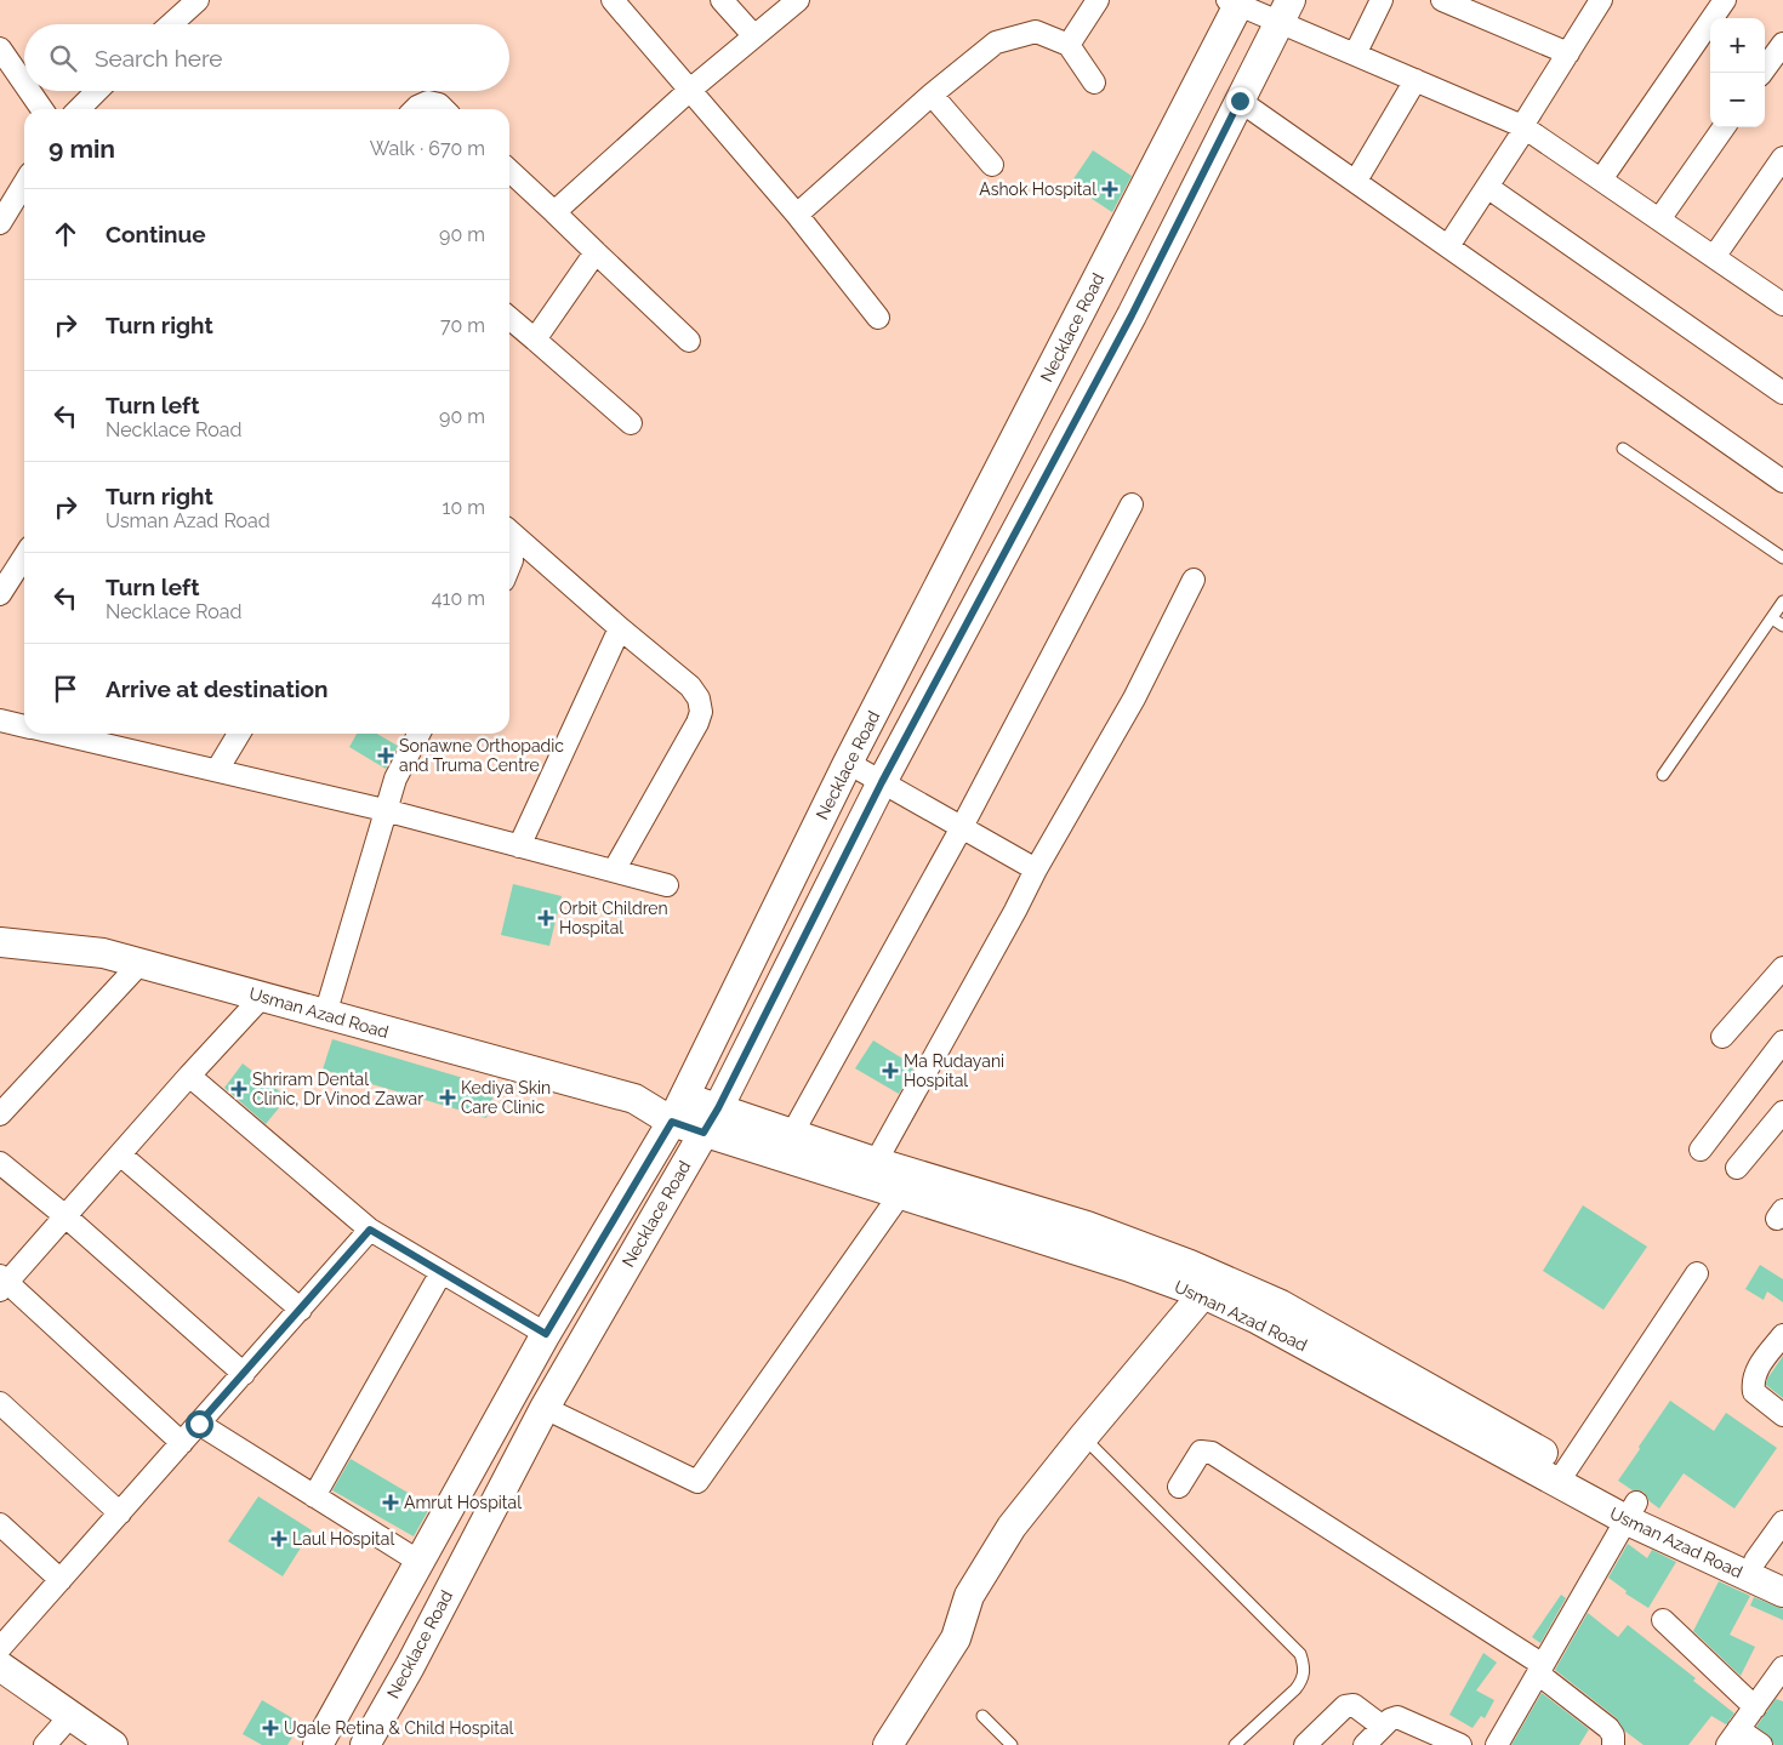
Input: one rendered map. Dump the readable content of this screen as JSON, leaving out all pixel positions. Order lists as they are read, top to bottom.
{
  "streets": {
    "main road": ["Necklace Road", "Usman Azad Road"]
  },
  "crossings": [
    ["Necklace Road", "Usman Azad Road"]
  ],
  "places": {
    "health": [
      "Ashok Hospital",
      "Sonawne Orthopadic and Truma Centre",
      "Orbit Children Hospital",
      "Ma Rudayani Hospital",
      "Shriram Dental Clinic, Dr Vinod Zawar",
      "Kediya Skin Care Clinic",
      "Amrut Hospital",
      "Laul Hospital",
      "Ugale Retina & Child Hospital"
    ]
  },
  "page": {
    "map_buttons": ["+", "−"],
    "search": "Search here",
    "heading": ["9 min", "Walk · 670 m"],
    "list": [
      ["Continue", "90 m"],
      ["Turn right", "70 m"],
      ["Turn left", "Necklace Road", "90 m"],
      ["Turn right", "Usman Azad Road", "10 m"],
      ["Turn left", "Necklace Road", "410 m"],
      "Arrive at destination"
    ]
  }
}
